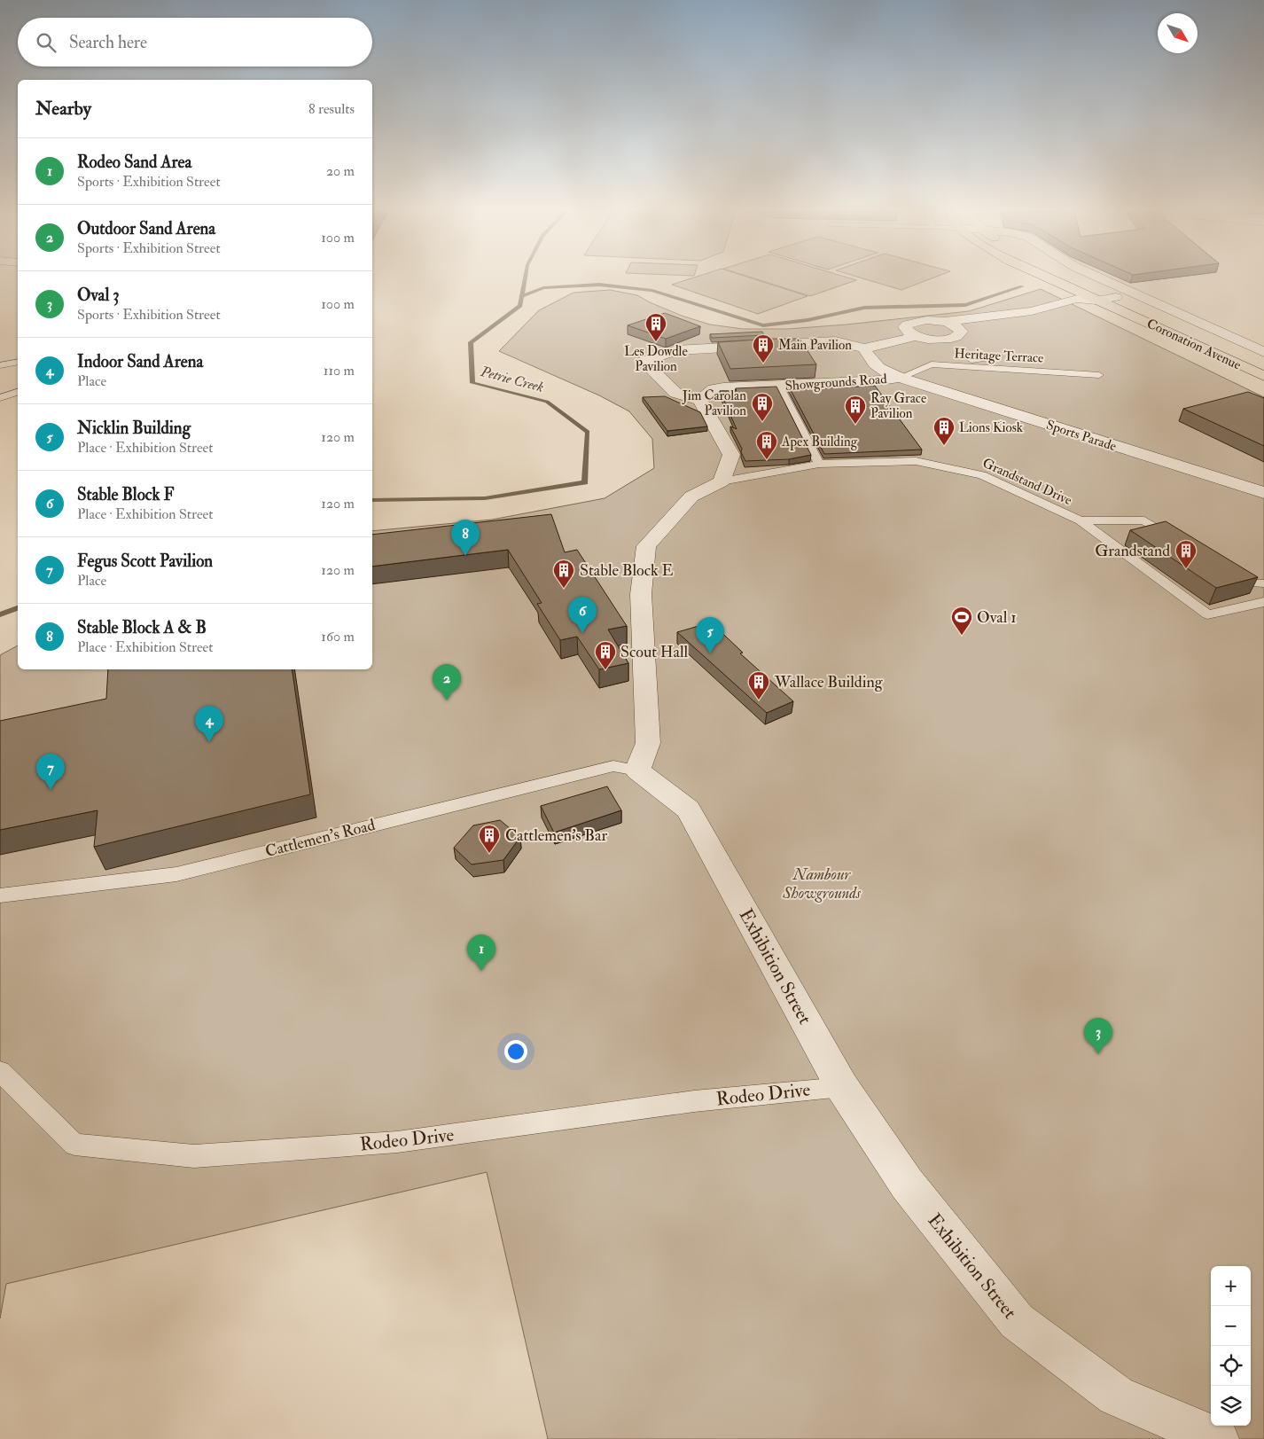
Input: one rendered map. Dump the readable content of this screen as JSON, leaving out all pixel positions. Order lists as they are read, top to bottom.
{
  "streets": {
    "main road": ["Coronation Avenue"],
    "street": ["Showgrounds Road", "Sports Parade", "Exhibition Street"],
    "lane": [
      "Heritage Terrace",
      "Grandstand Drive",
      "Cattlemen's Road",
      "Rodeo Drive"
    ]
  },
  "crossings": [
    ["Heritage Terrace", "Showgrounds Road"],
    ["Heritage Terrace", "Sports Parade"],
    ["Showgrounds Road", "Sports Parade"],
    ["Cattlemen's Road", "Exhibition Street"],
    ["Exhibition Street", "Rodeo Drive"]
  ],
  "water": ["Petrie Creek"],
  "parks": ["Nambour Showgrounds"],
  "places": {
    "building": [
      "Les Dowdle Pavilion",
      "Main Pavilion",
      "Jim Carolan Pavilion",
      "Ray Grace Pavilion",
      "Lions Kiosk",
      "Apex Building",
      "Grandstand",
      "Stable Block E",
      "Scout Hall",
      "Wallace Building",
      "Cattlemen's Bar"
    ],
    "sports": ["Oval 1"]
  },
  "north": "bottom right",
  "page": {
    "search": "Search here",
    "heading": ["Nearby", "8 results"],
    "list": [
      {
        "mark": "1",
        "name": "Rodeo Sand Area",
        "note": "Sports · Exhibition Street",
        "value": "20 m"
      },
      {
        "mark": "2",
        "name": "Outdoor Sand Arena",
        "note": "Sports · Exhibition Street",
        "value": "100 m"
      },
      {
        "mark": "3",
        "name": "Oval 3",
        "note": "Sports · Exhibition Street",
        "value": "100 m"
      },
      {
        "mark": "4",
        "name": "Indoor Sand Arena",
        "note": "Place",
        "value": "110 m"
      },
      {
        "mark": "5",
        "name": "Nicklin Building",
        "note": "Place · Exhibition Street",
        "value": "120 m"
      },
      {
        "mark": "6",
        "name": "Stable Block F",
        "note": "Place · Exhibition Street",
        "value": "120 m"
      },
      {
        "mark": "7",
        "name": "Fegus Scott Pavilion",
        "note": "Place",
        "value": "120 m"
      },
      {
        "mark": "8",
        "name": "Stable Block A & B",
        "note": "Place · Exhibition Street",
        "value": "160 m"
      }
    ],
    "pins": [
      "8",
      "6",
      "5",
      "2",
      "4",
      "7",
      "1",
      "3"
    ],
    "map_buttons": ["+", "−"]
  }
}
